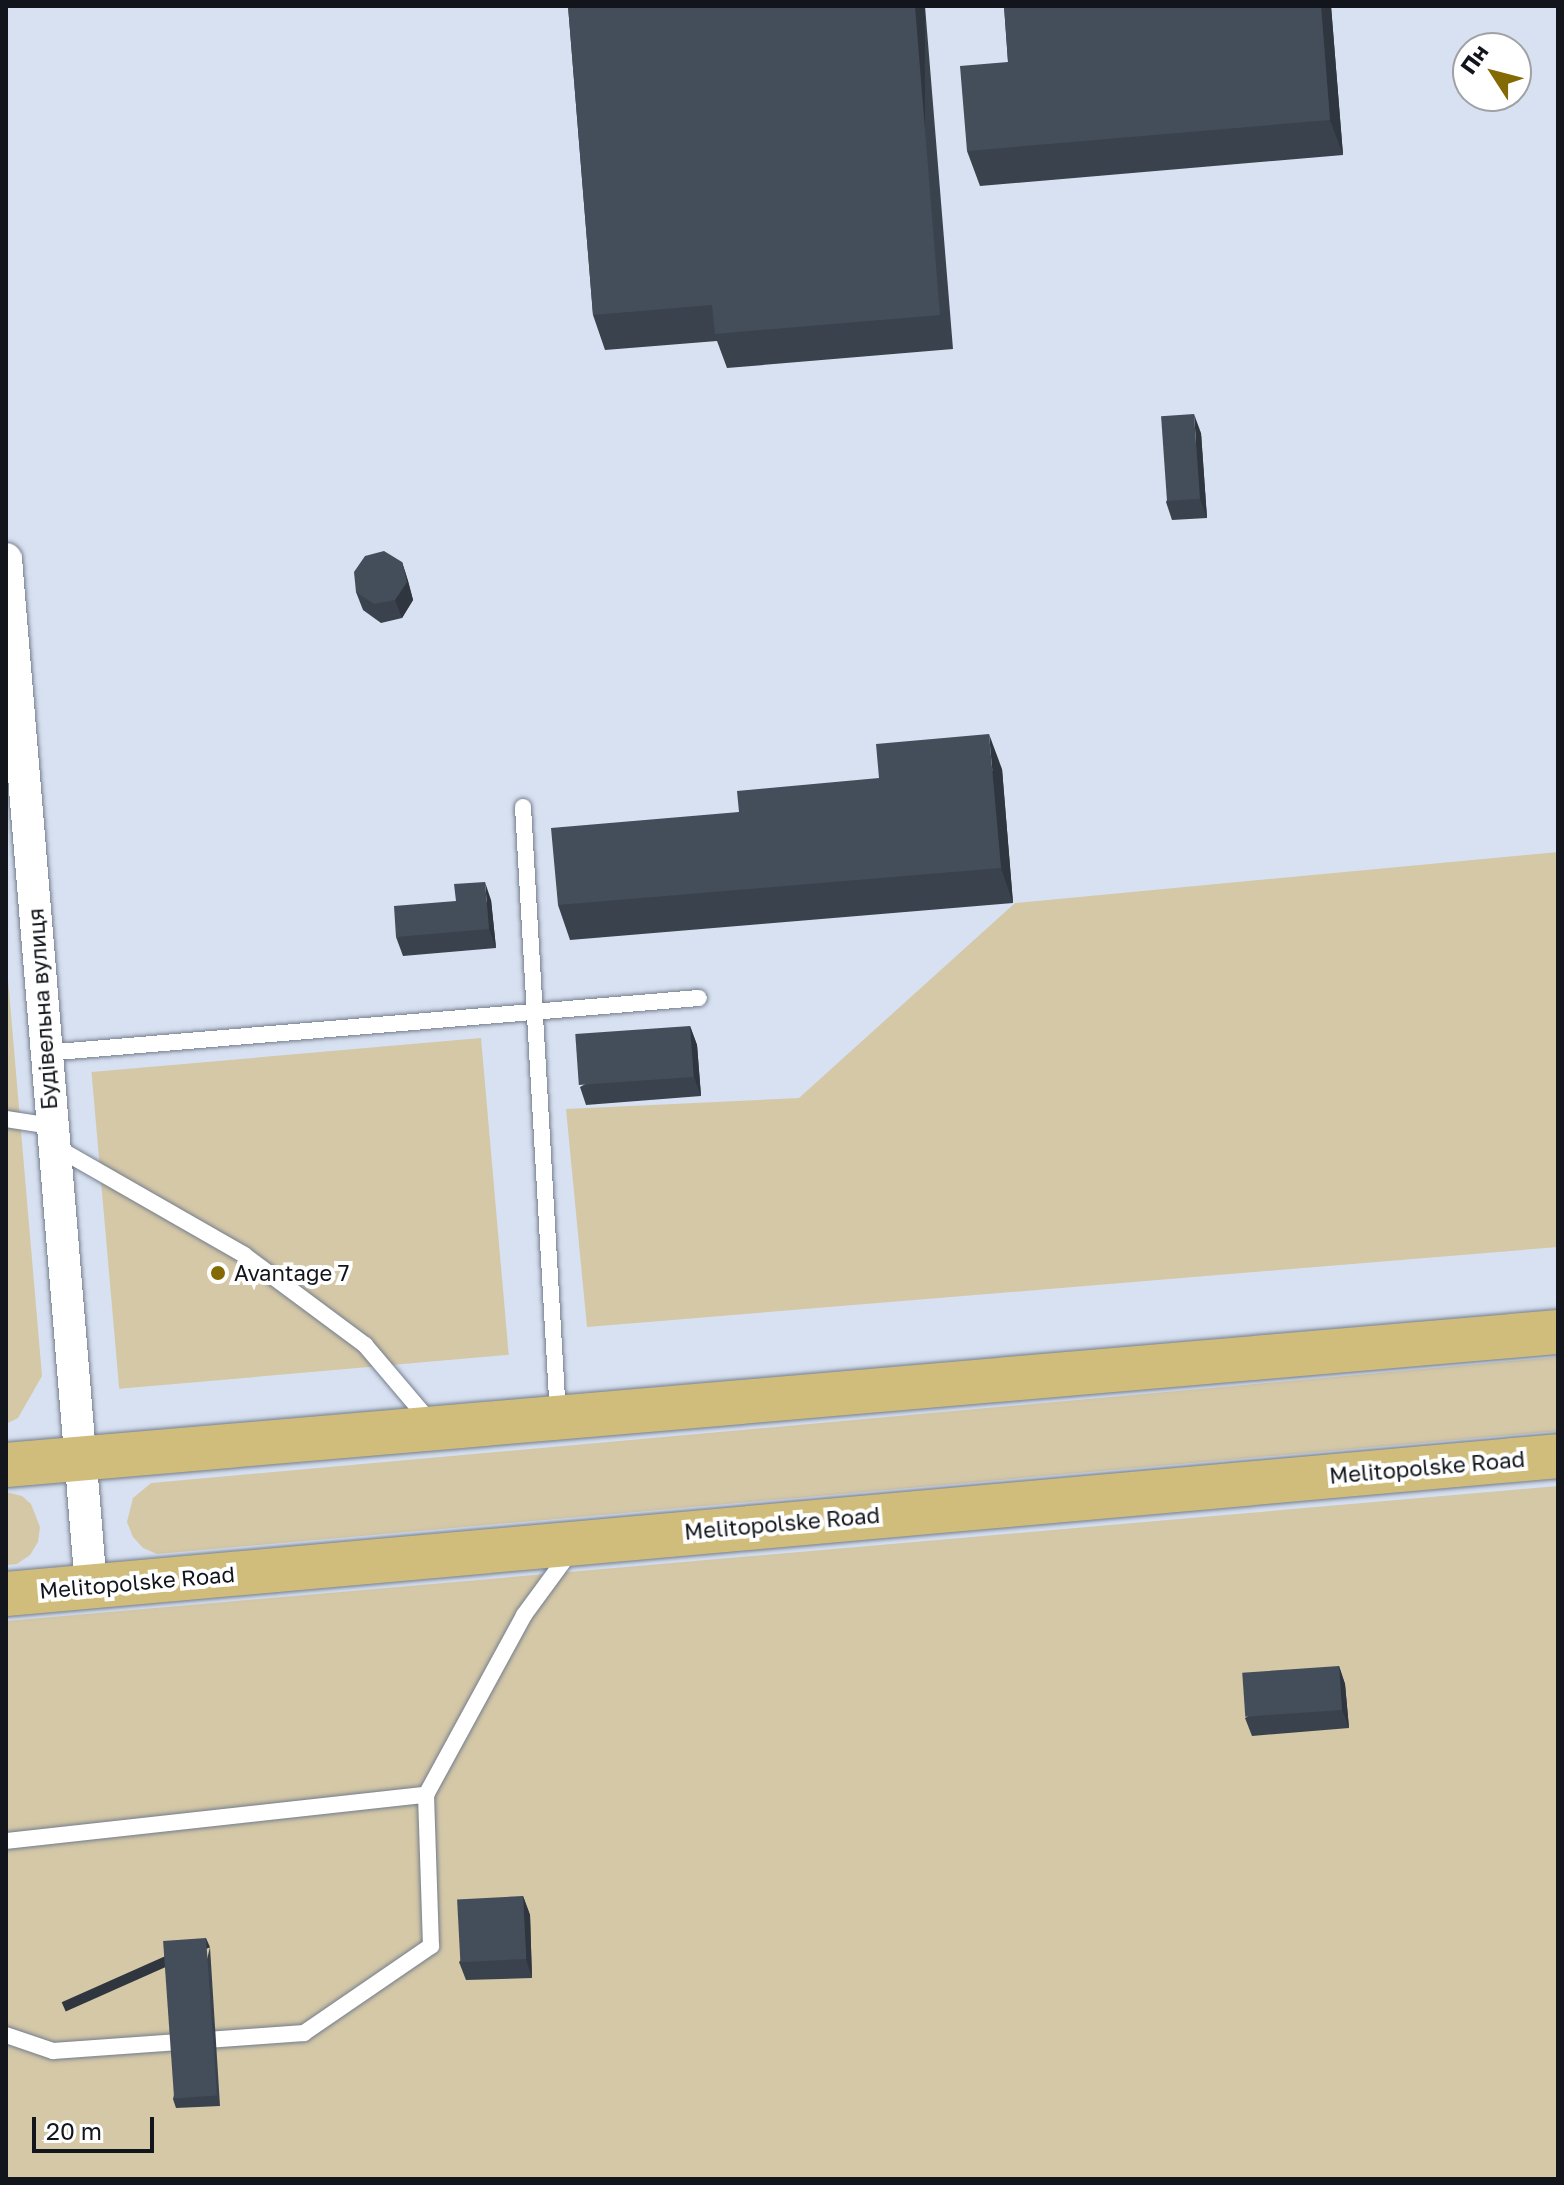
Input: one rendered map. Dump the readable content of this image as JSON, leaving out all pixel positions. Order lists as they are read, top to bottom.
{
  "streets": {
    "main road": ["Melitopolske Road"],
    "street": ["Будівельна вулиця"]
  },
  "crossings": [
    ["Будівельна вулиця", "Melitopolske Road"]
  ],
  "places": ["Avantage 7"],
  "scale_bar": "20 m",
  "north": "top left"
}
